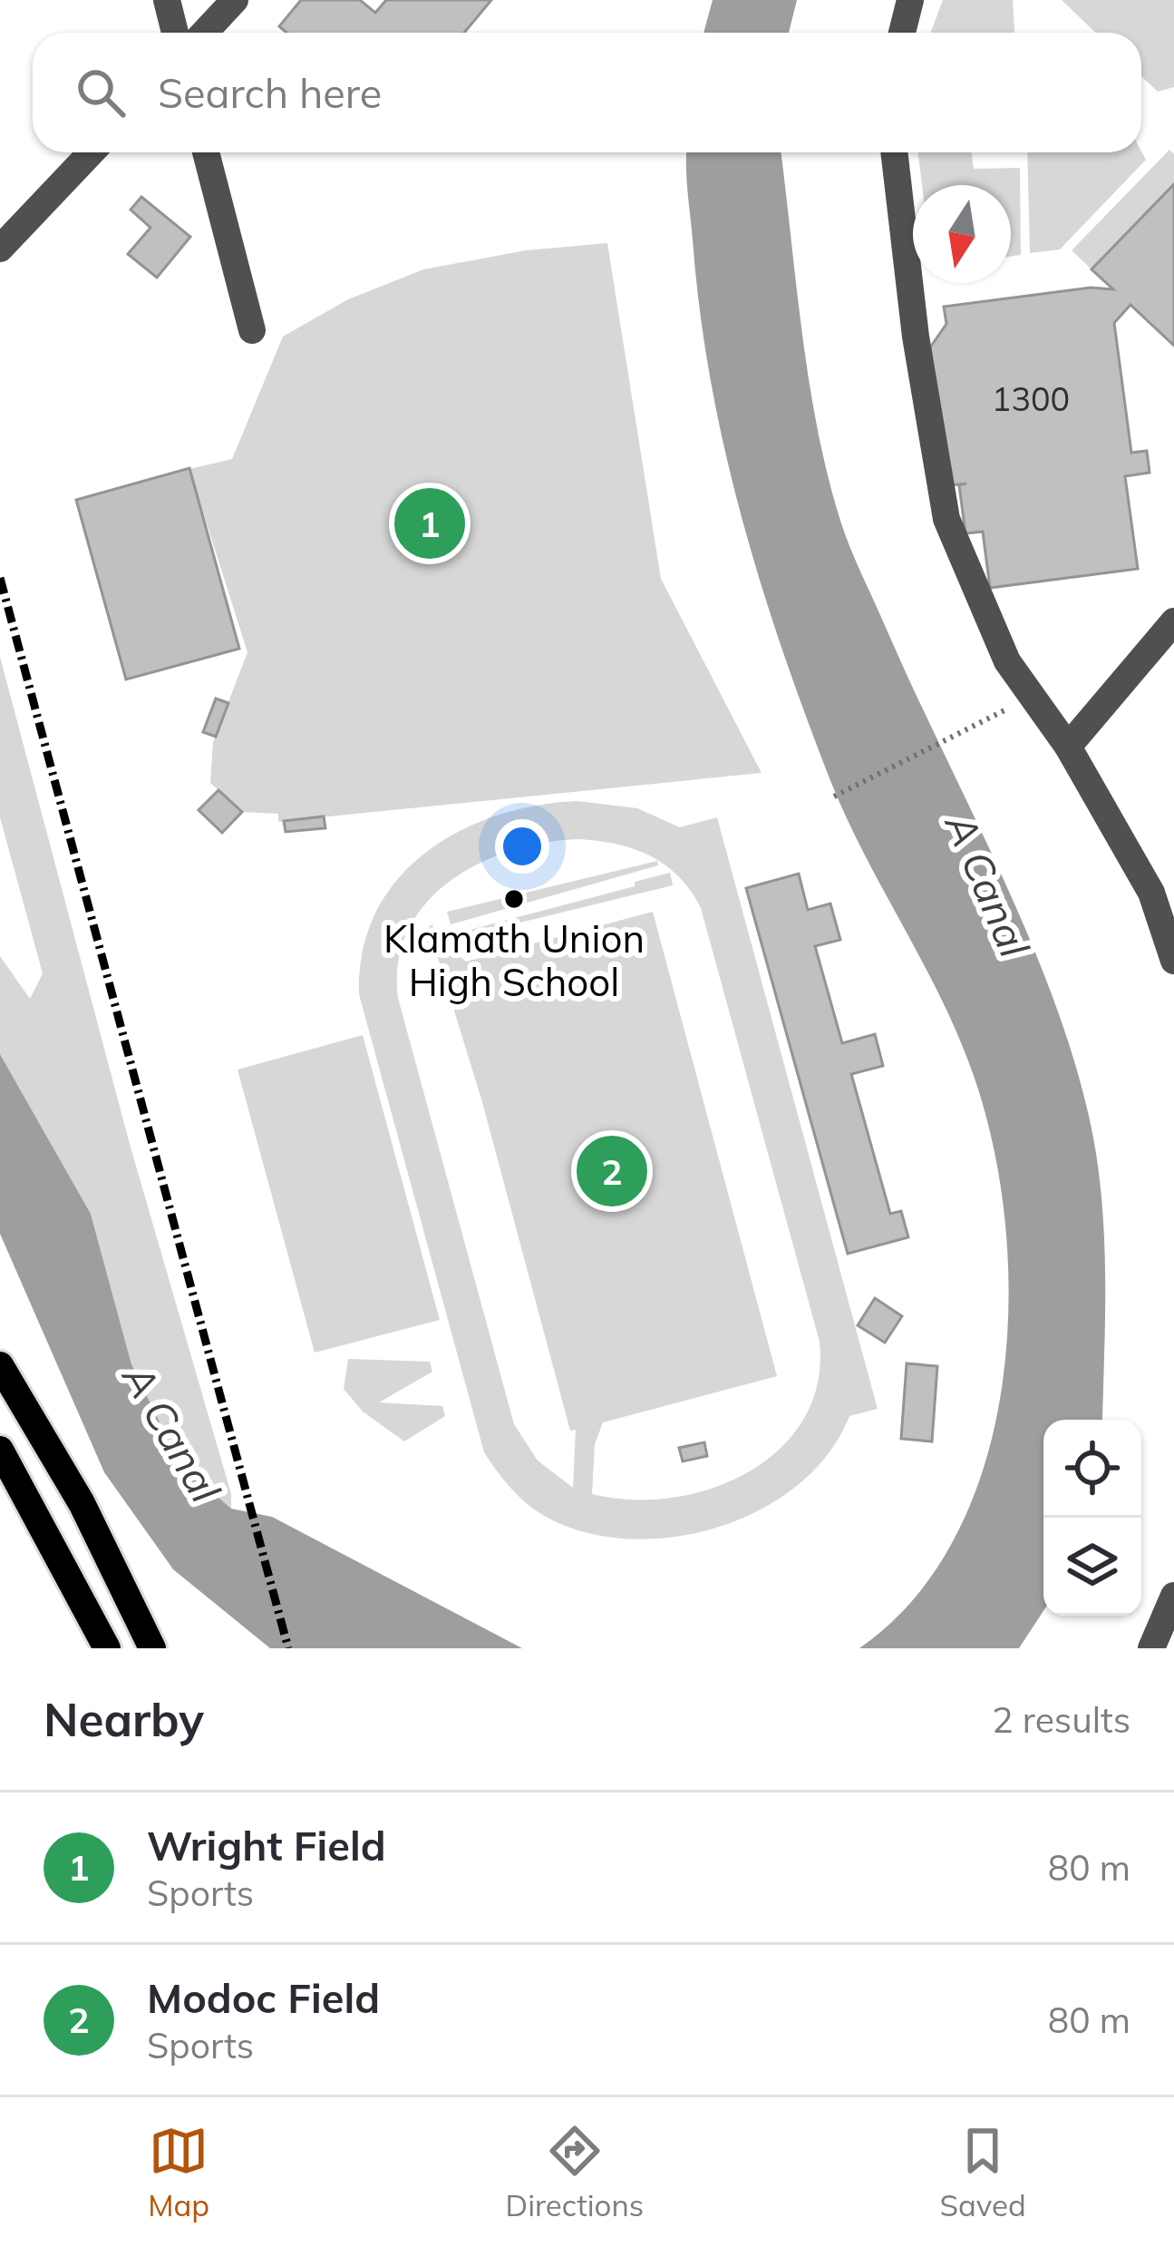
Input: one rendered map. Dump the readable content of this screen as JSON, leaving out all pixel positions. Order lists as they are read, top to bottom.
{
  "water": ["A Canal"],
  "places": ["Klamath Union High School"],
  "house_numbers": ["1300"],
  "north": "bottom",
  "page": {
    "search": "Search here",
    "pins": ["1", "2"],
    "heading": ["Nearby", "2 results"],
    "list": [
      {
        "mark": "1",
        "name": "Wright Field",
        "note": "Sports",
        "value": "80 m"
      },
      {
        "mark": "2",
        "name": "Modoc Field",
        "note": "Sports",
        "value": "80 m"
      }
    ],
    "nav": ["Map", "Directions", "Saved"]
  }
}
